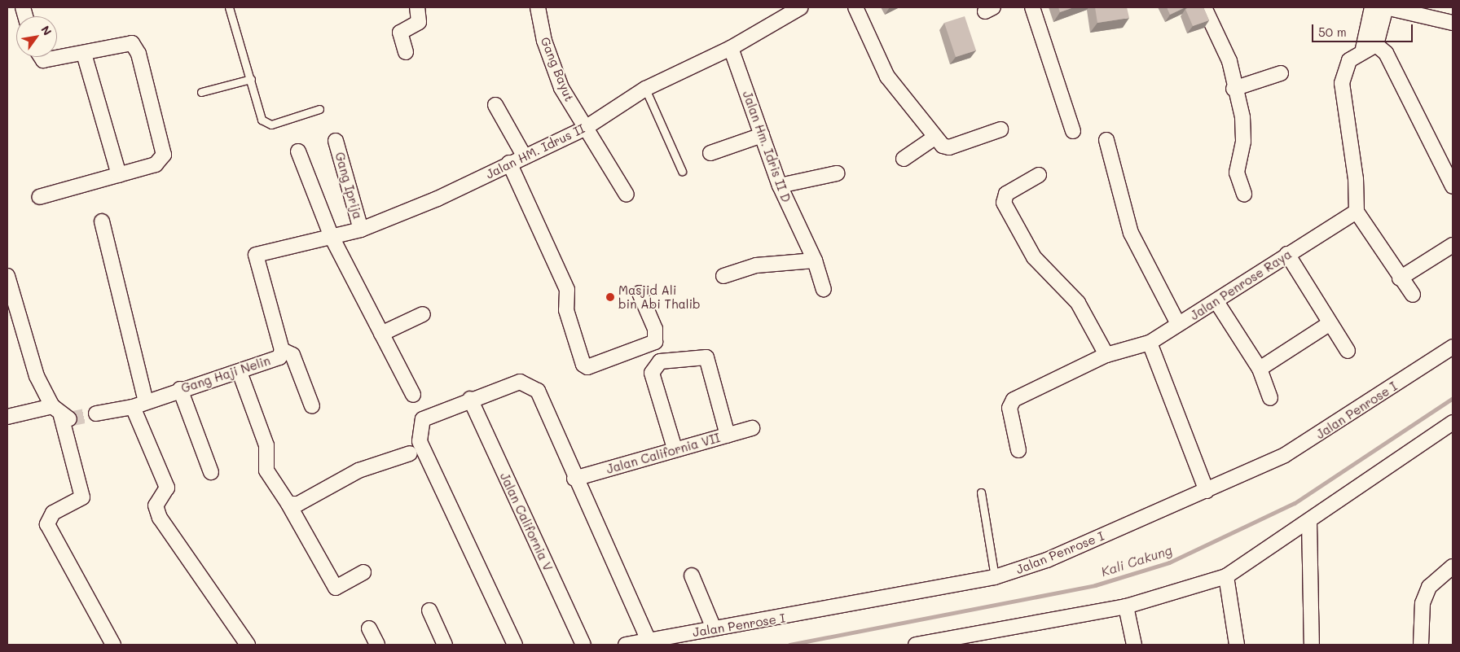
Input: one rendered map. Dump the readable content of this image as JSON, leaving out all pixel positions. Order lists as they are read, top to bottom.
{
  "streets": {
    "street": [
      "Gang Bayut",
      "Jalan Hm. Idris II D",
      "Jalan HM. Idrus II",
      "Gang Iprija",
      "Jalan Penrose Raya",
      "Gang Haji Nelin",
      "Jalan Penrose I",
      "Jalan California VII",
      "Jalan California V"
    ]
  },
  "crossings": [
    ["Gang Bayut", "Jalan HM. Idrus II"],
    ["Jalan Hm. Idris II D", "Jalan HM. Idrus II"],
    ["Jalan HM. Idrus II", "Gang Iprija"],
    ["Jalan HM. Idrus II", "Gang Haji Nelin"]
  ],
  "water": ["Kali Cakung"],
  "places": ["Masjid Ali bin Abi Thalib"],
  "scale_bar": "50 m",
  "north": "top right"
}
